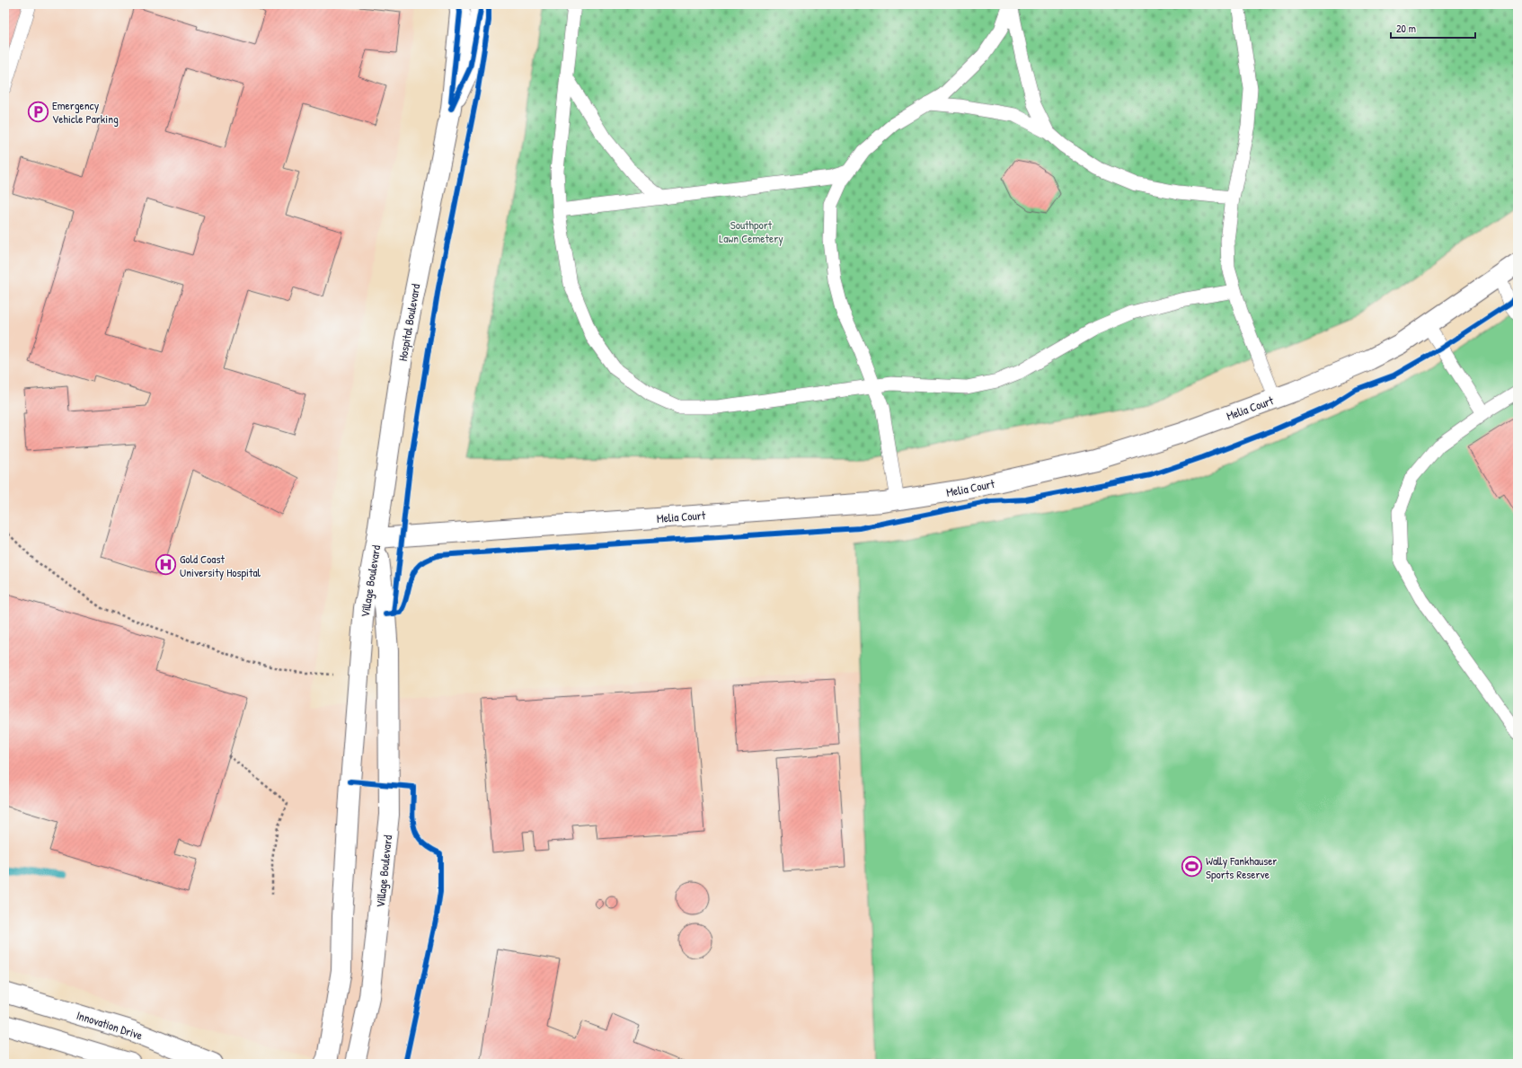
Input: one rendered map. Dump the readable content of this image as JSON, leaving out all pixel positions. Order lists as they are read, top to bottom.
{
  "streets": {
    "street": [
      "Hospital Boulevard",
      "Melia Court",
      "Village Boulevard",
      "Innovation Drive"
    ]
  },
  "crossings": [
    ["Hospital Boulevard", "Melia Court"],
    ["Hospital Boulevard", "Village Boulevard"],
    ["Melia Court", "Village Boulevard"]
  ],
  "parks": ["Southport Lawn Cemetery"],
  "places": {
    "parking": ["Emergency Vehicle Parking"],
    "hospital": ["Gold Coast University Hospital"],
    "sports": ["Wally Fankhauser Sports Reserve"]
  },
  "scale_bar": "20 m"
}
